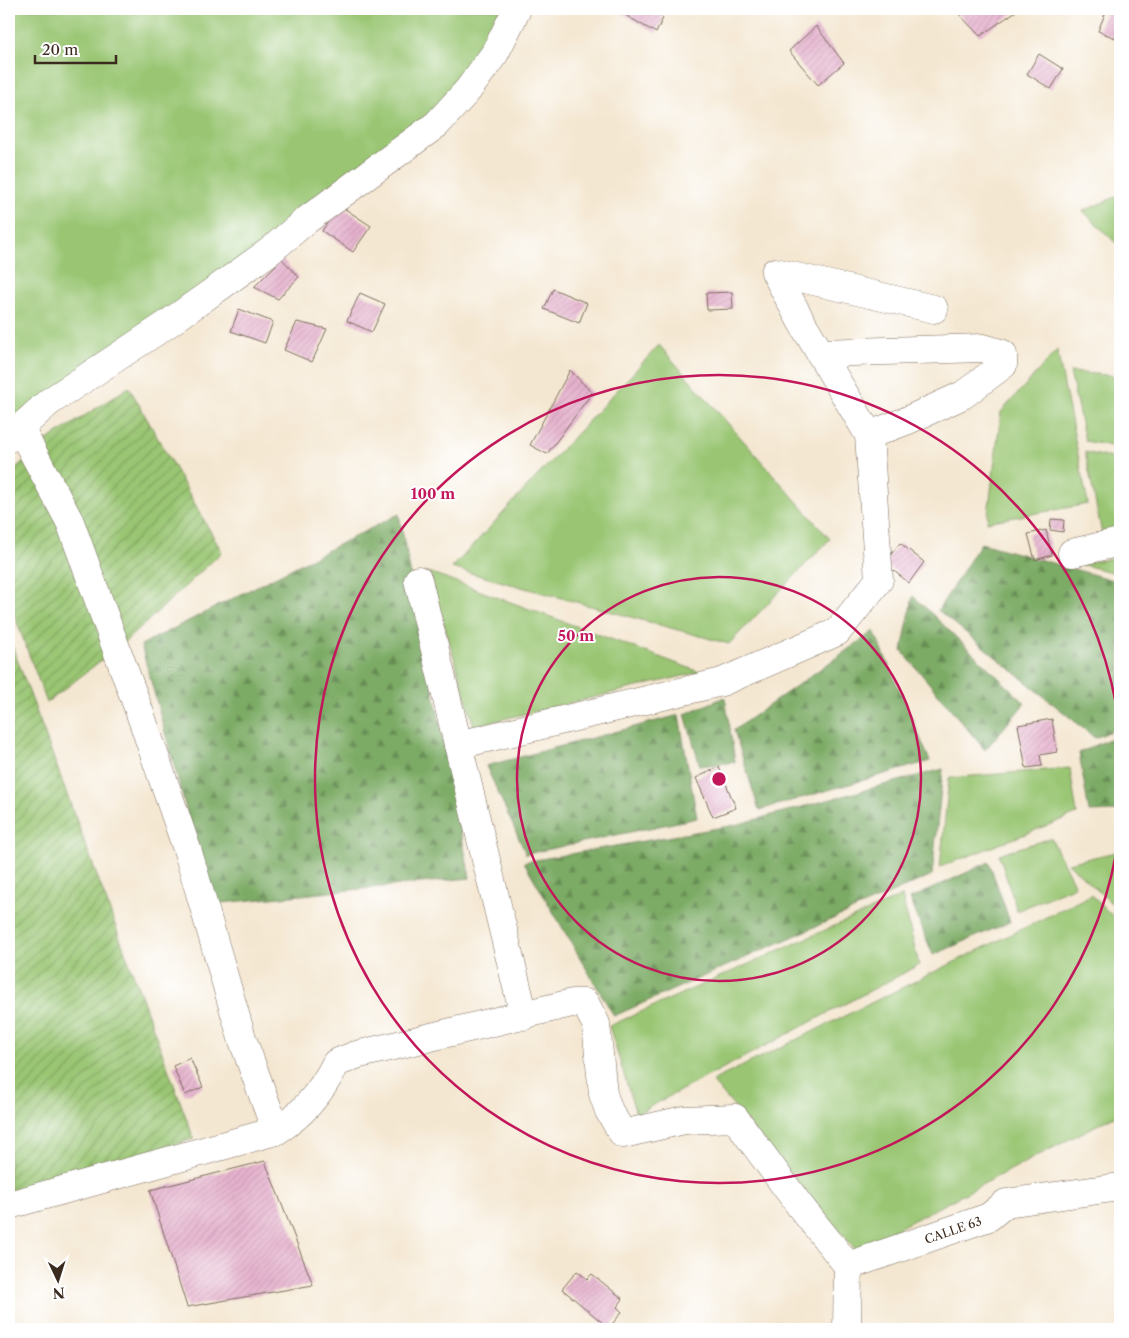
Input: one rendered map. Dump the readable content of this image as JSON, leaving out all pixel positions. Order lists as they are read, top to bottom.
{
  "streets": {
    "street": ["CALLE 63"]
  },
  "scale_bar": "20 m",
  "north": "bottom",
  "rings": ["100 m", "50 m"]
}
